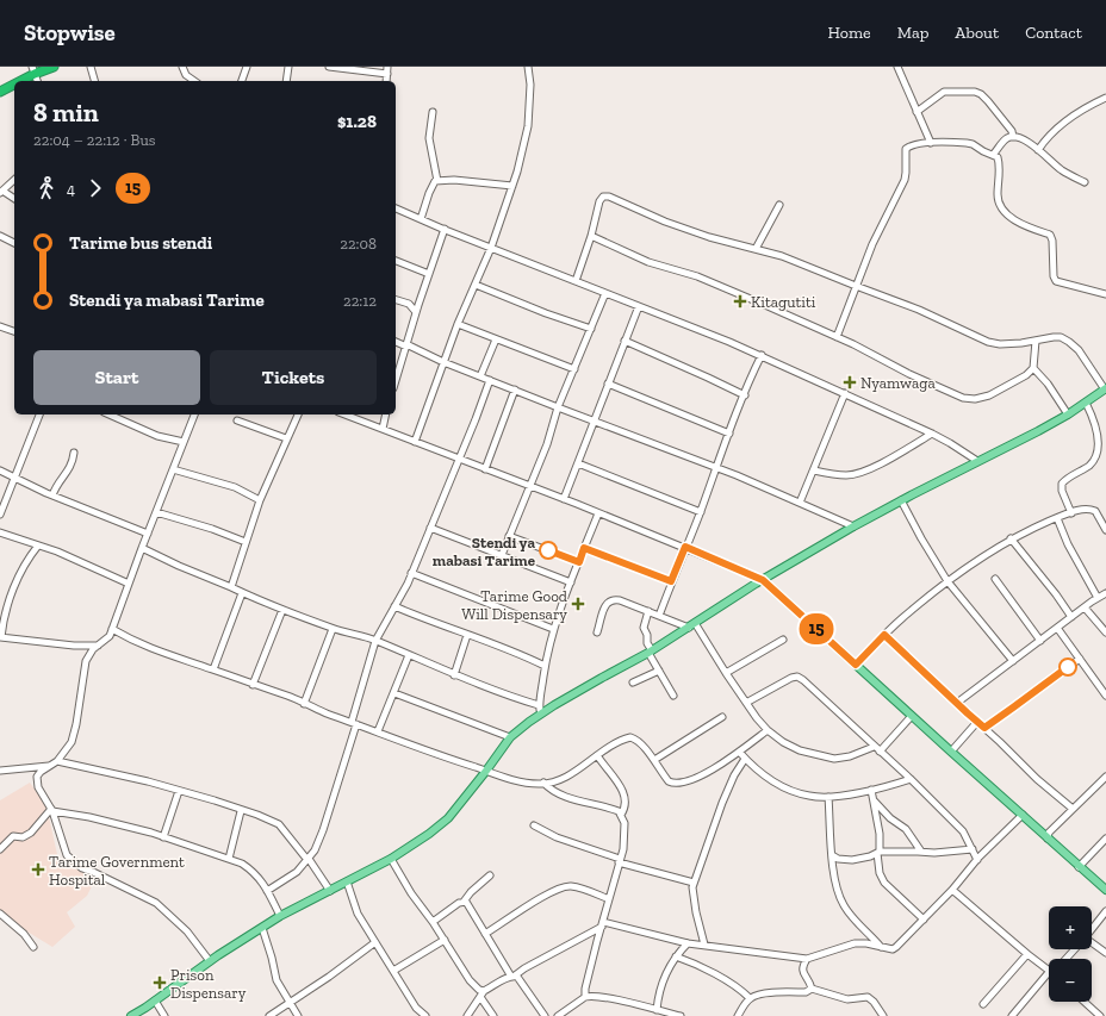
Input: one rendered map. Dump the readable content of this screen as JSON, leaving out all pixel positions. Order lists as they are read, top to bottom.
{
  "places": {
    "health": [
      "Kitagutiti",
      "Nyamwaga",
      "Tarime Good Will Dispensary",
      "Tarime Government Hospital",
      "Prison Dispensary"
    ],
    "other": ["Stendi ya mabasi Tarime"]
  },
  "lines": ["bus line 15"],
  "page": {
    "header": "Stopwise",
    "nav": [
      "Home",
      "Map",
      "About",
      "Contact"
    ],
    "on_map": "15",
    "heading": ["8 min", "22:04 – 22:12 · Bus", "$1.28"],
    "legs": ["4", "15"],
    "list": [
      {
        "name": "Tarime bus stendi",
        "value": "22:08"
      },
      {
        "name": "Stendi ya mabasi Tarime",
        "value": "22:12"
      }
    ],
    "buttons": ["Start", "Tickets"],
    "map_buttons": ["+", "−"]
  }
}
